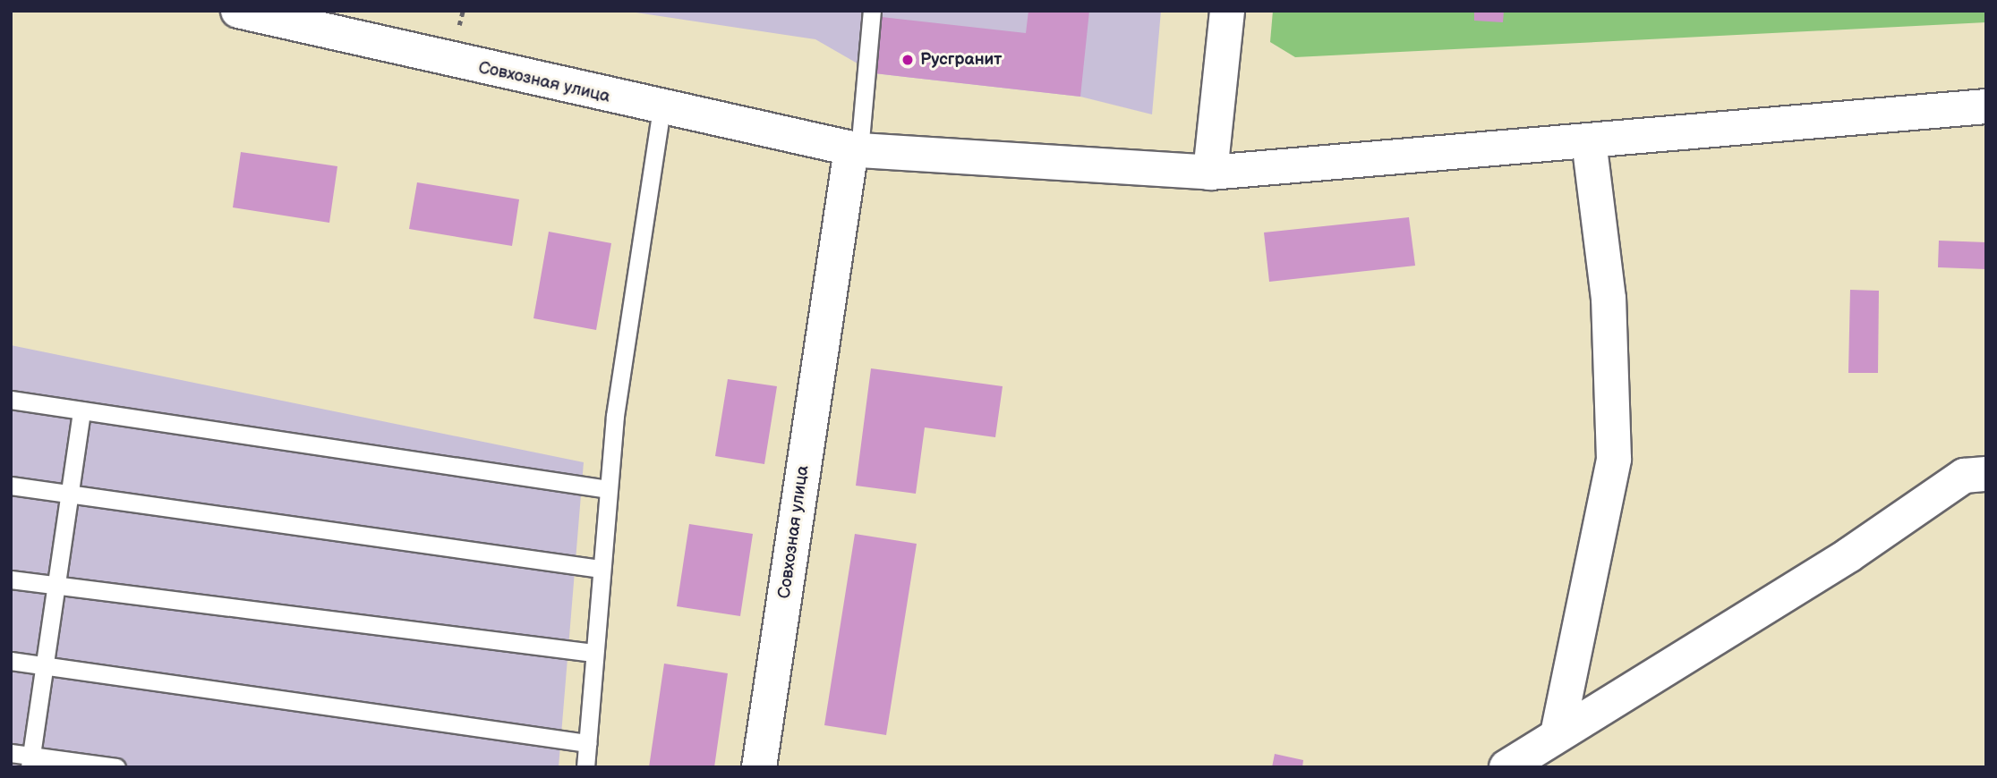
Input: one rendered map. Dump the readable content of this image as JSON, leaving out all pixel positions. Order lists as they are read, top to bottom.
{
  "streets": {
    "street": ["Совхозная улица"]
  },
  "places": ["Русгранит"]
}
